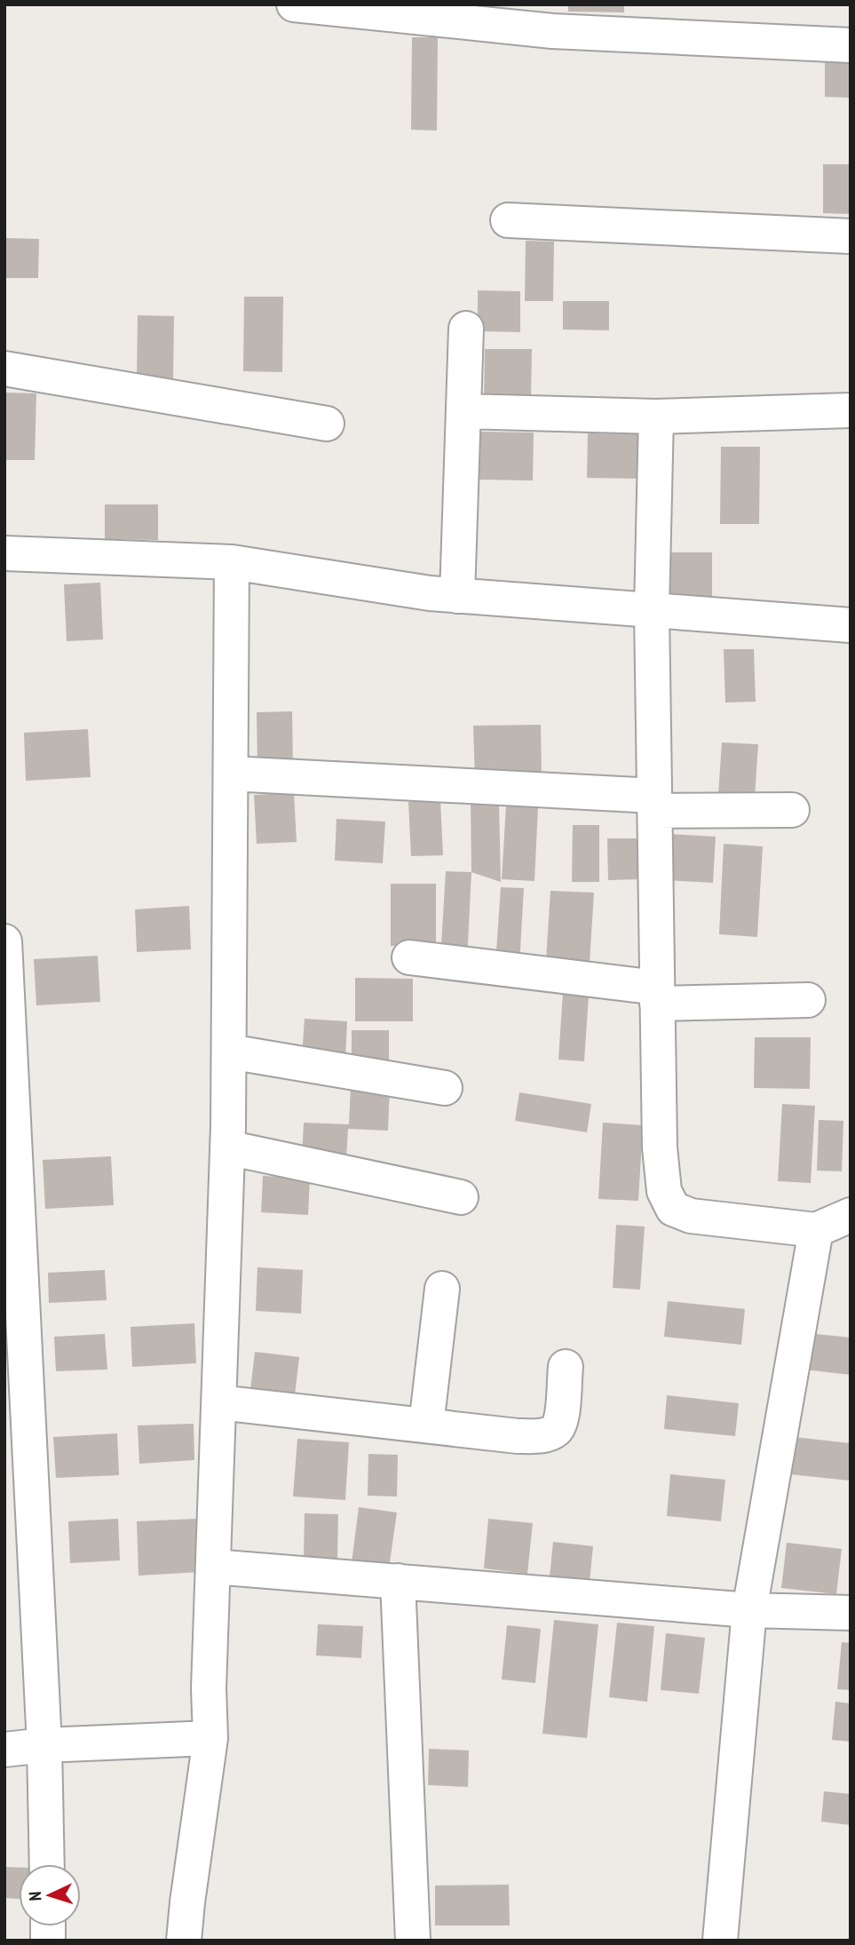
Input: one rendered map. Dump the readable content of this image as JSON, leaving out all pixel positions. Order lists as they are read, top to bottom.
{
  "north": "left"
}
